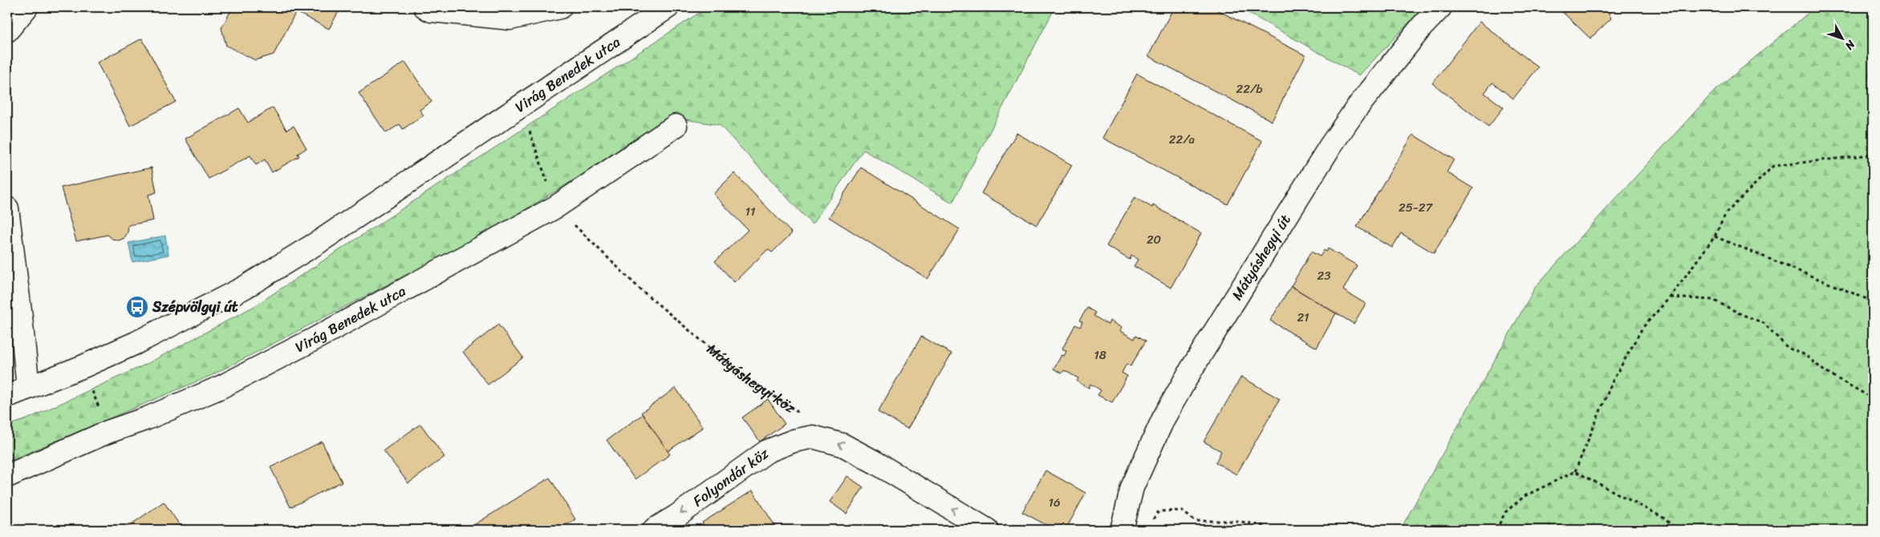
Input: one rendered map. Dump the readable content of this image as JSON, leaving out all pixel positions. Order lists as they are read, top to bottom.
{
  "streets": {
    "street": ["Virág Benedek utca", "Mátyáshegyi út", "Folyondár köz"],
    "path": ["Mátyáshegyi köz"]
  },
  "crossings": [
    ["Virág Benedek utca", "Mátyáshegyi köz"],
    ["Mátyáshegyi köz", "Folyondár köz"]
  ],
  "one_way": ["Folyondár köz"],
  "places": {
    "bus stop": ["Szépvölgyi út"]
  },
  "house_numbers": [
    "22/b",
    "22/a",
    "25-27",
    "11",
    "20",
    "23",
    "21",
    "18",
    "16"
  ],
  "north": "bottom right"
}
